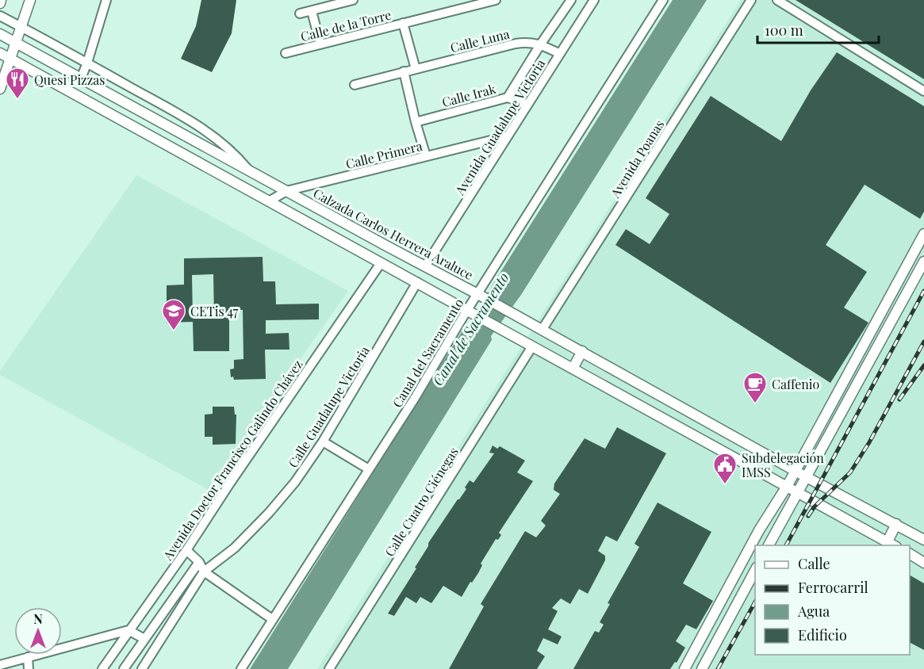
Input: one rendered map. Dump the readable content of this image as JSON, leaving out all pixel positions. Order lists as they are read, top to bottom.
{
  "streets": {
    "main road": ["Calzada Carlos Herrera Araluce"],
    "street": [
      "Calle de la Torre",
      "Calle Luna",
      "Calle Irak",
      "Avenida Guadalupe Victoria",
      "Calle Primera",
      "Avenida Poanas",
      "Canal del Sacramento",
      "Calle Guadalupe Victoria",
      "Avenida Doctor Francisco Galindo Chávez",
      "Calle Cuatro Ciénegas"
    ]
  },
  "crossings": [
    ["Calle Luna", "Avenida Guadalupe Victoria"],
    ["Calle Irak", "Avenida Guadalupe Victoria"],
    ["Avenida Guadalupe Victoria", "Calle Primera"],
    ["Avenida Guadalupe Victoria", "Calzada Carlos Herrera Araluce"],
    ["Calle Primera", "Calzada Carlos Herrera Araluce"],
    ["Avenida Poanas", "Calzada Carlos Herrera Araluce"],
    ["Calzada Carlos Herrera Araluce", "Canal del Sacramento"]
  ],
  "water": ["Canal de Sacramento"],
  "places": {
    "restaurant": ["Quesi Pizzas"],
    "school or university": ["CETis 47"],
    "cafe": ["Caffenio"],
    "public building": ["Subdelegación IMSS"]
  },
  "legend": [
    "Calle",
    "Ferrocarril",
    "Agua",
    "Edificio"
  ],
  "scale_bar": "100 m",
  "north": "top"
}
